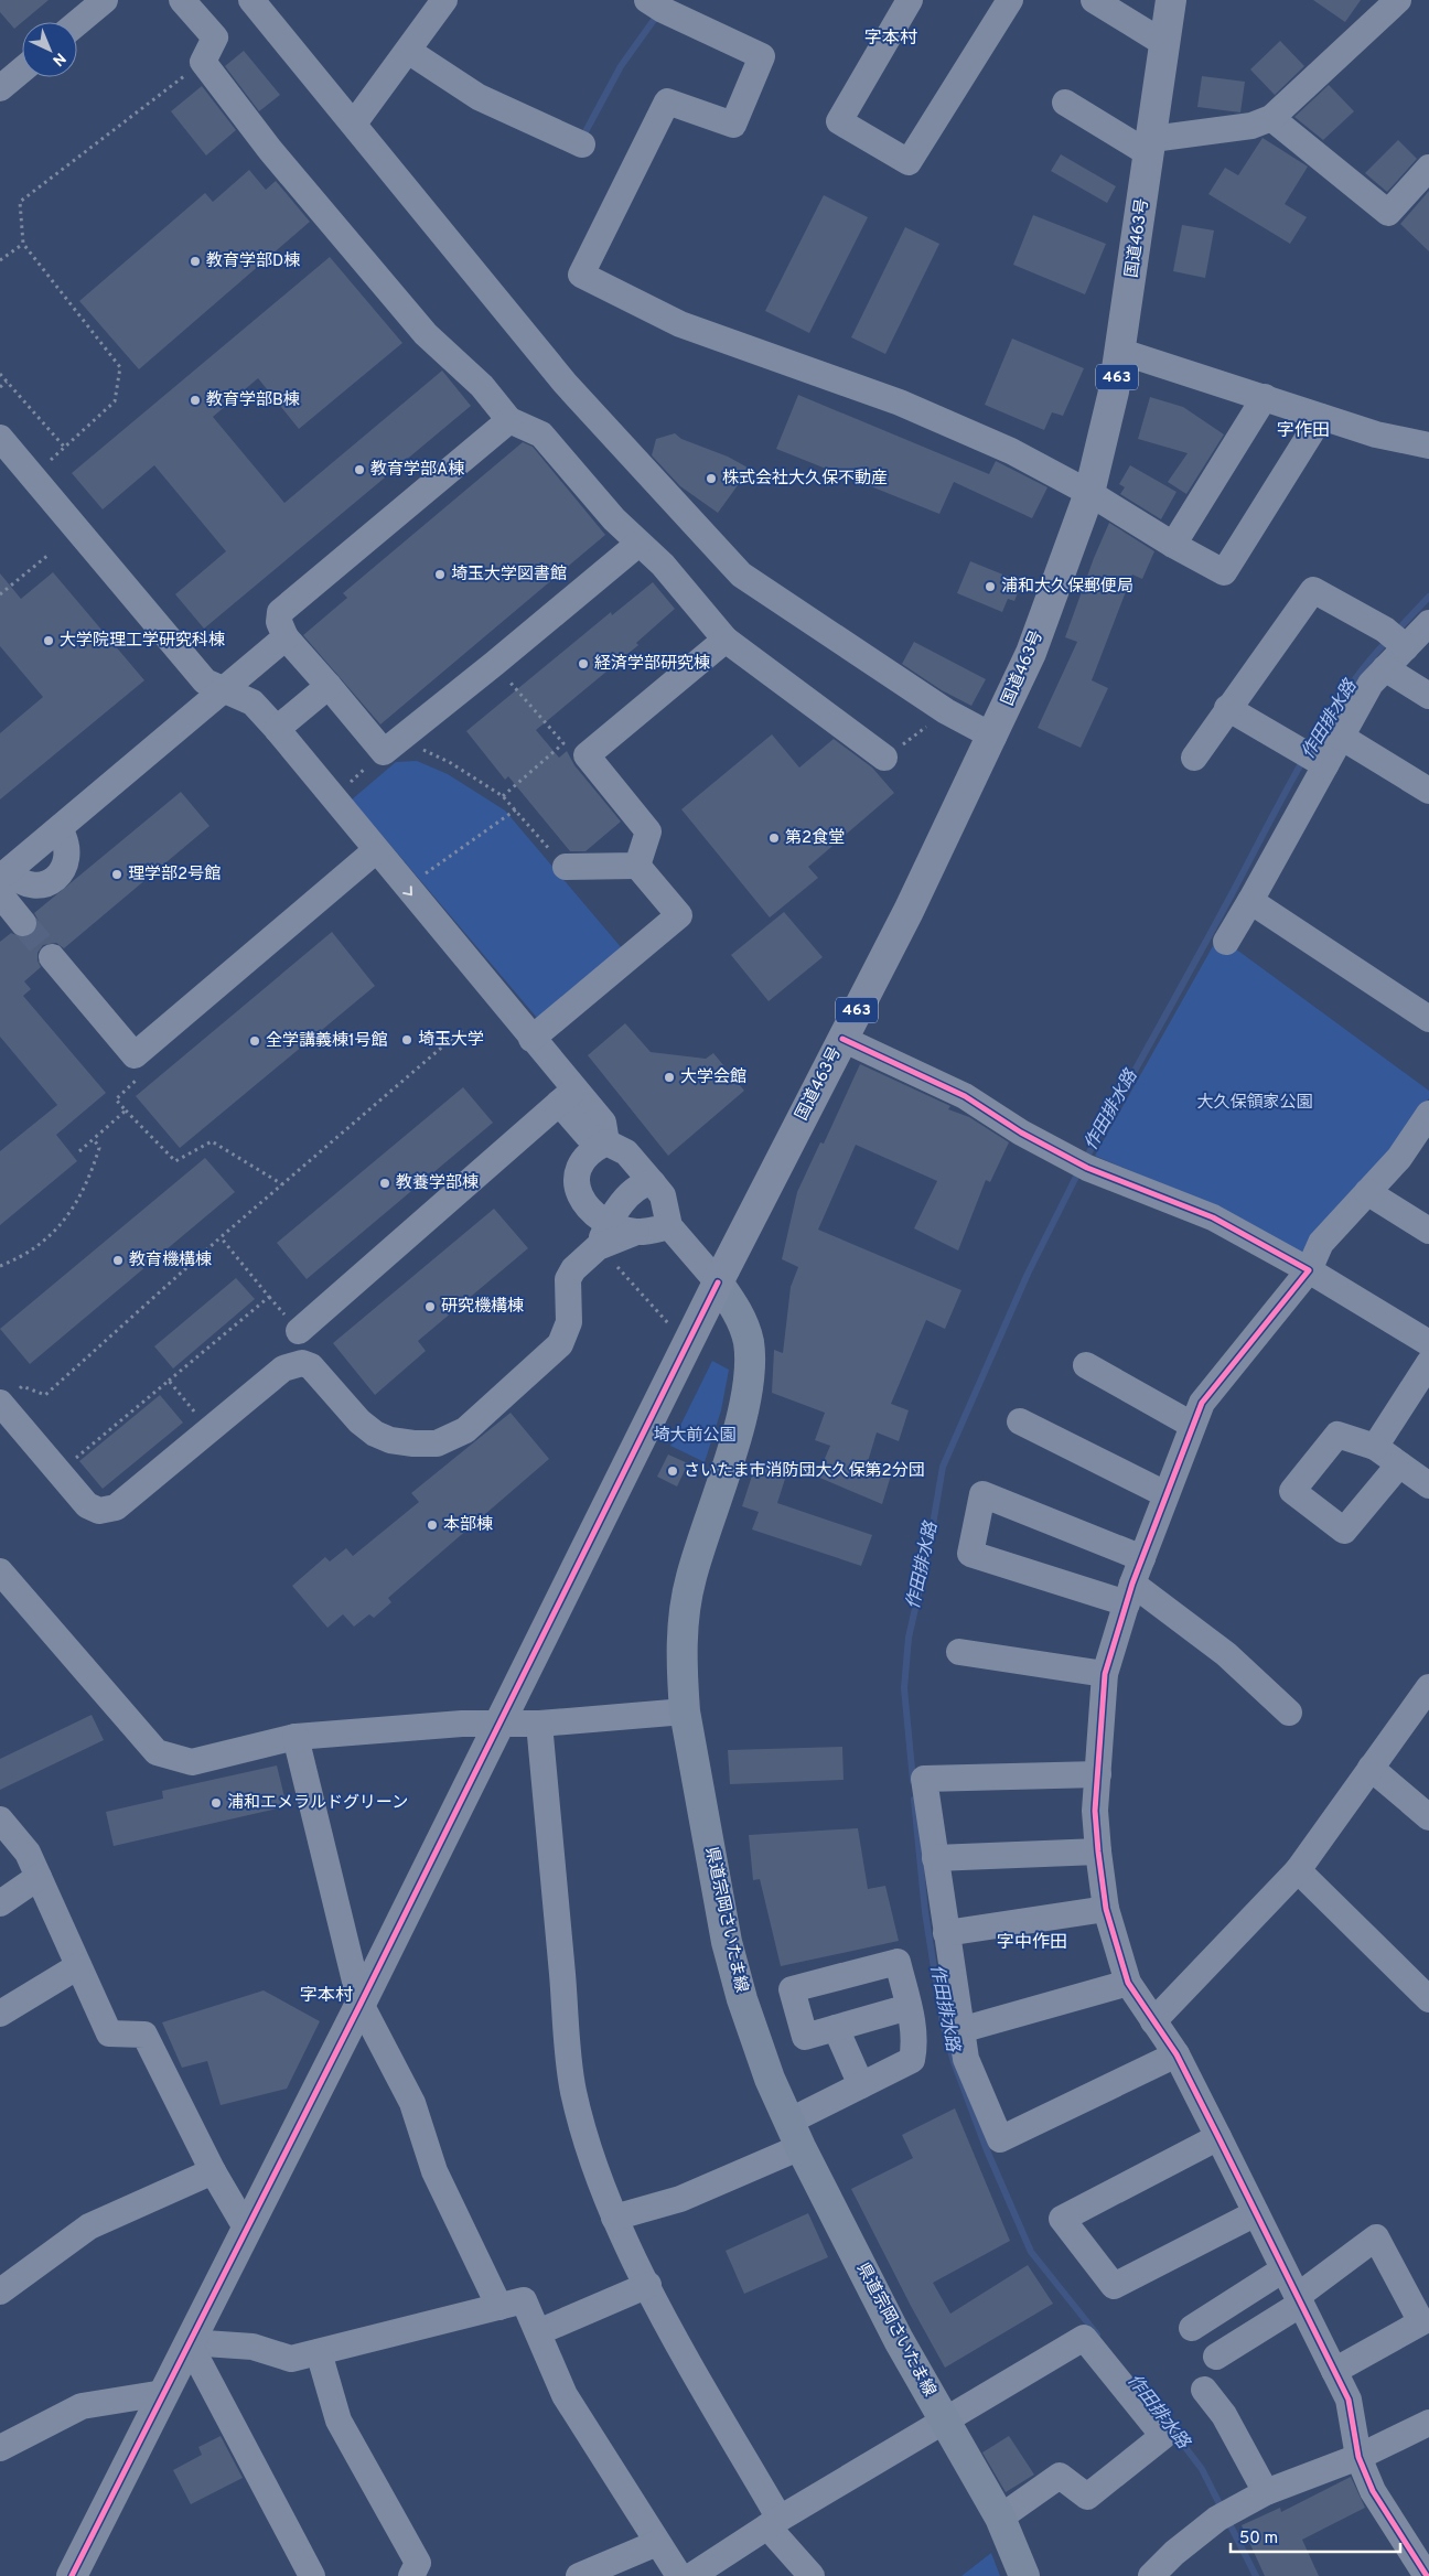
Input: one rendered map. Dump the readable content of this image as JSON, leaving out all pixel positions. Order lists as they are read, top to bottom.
{
  "streets": {
    "highway": ["国道463号", "463"],
    "main road": ["県道宗岡さいたま線"]
  },
  "crossings": [
    ["国道463号", "463"],
    ["国道463号", "県道宗岡さいたま線"],
    ["463", "県道宗岡さいたま線"]
  ],
  "districts": [
    "字本村",
    "字作田",
    "字中作田",
    "字本村"
  ],
  "water": ["作田排水路"],
  "parks": ["大久保領家公園", "埼大前公園"],
  "places": [
    "教育学部D棟",
    "教育学部B棟",
    "教育学部A棟",
    "株式会社大久保不動産",
    "埼玉大学図書館",
    "浦和大久保郵便局",
    "大学院理工学研究科棟",
    "経済学部研究棟",
    "第2食堂",
    "理学部2号館",
    "埼玉大学",
    "全学講義棟1号館",
    "大学会館",
    "教養学部棟",
    "教育機構棟",
    "研究機構棟",
    "さいたま市消防団大久保第2分団",
    "本部棟",
    "浦和エメラルドグリーン"
  ],
  "scale_bar": "50 m",
  "north": "bottom right"
}
